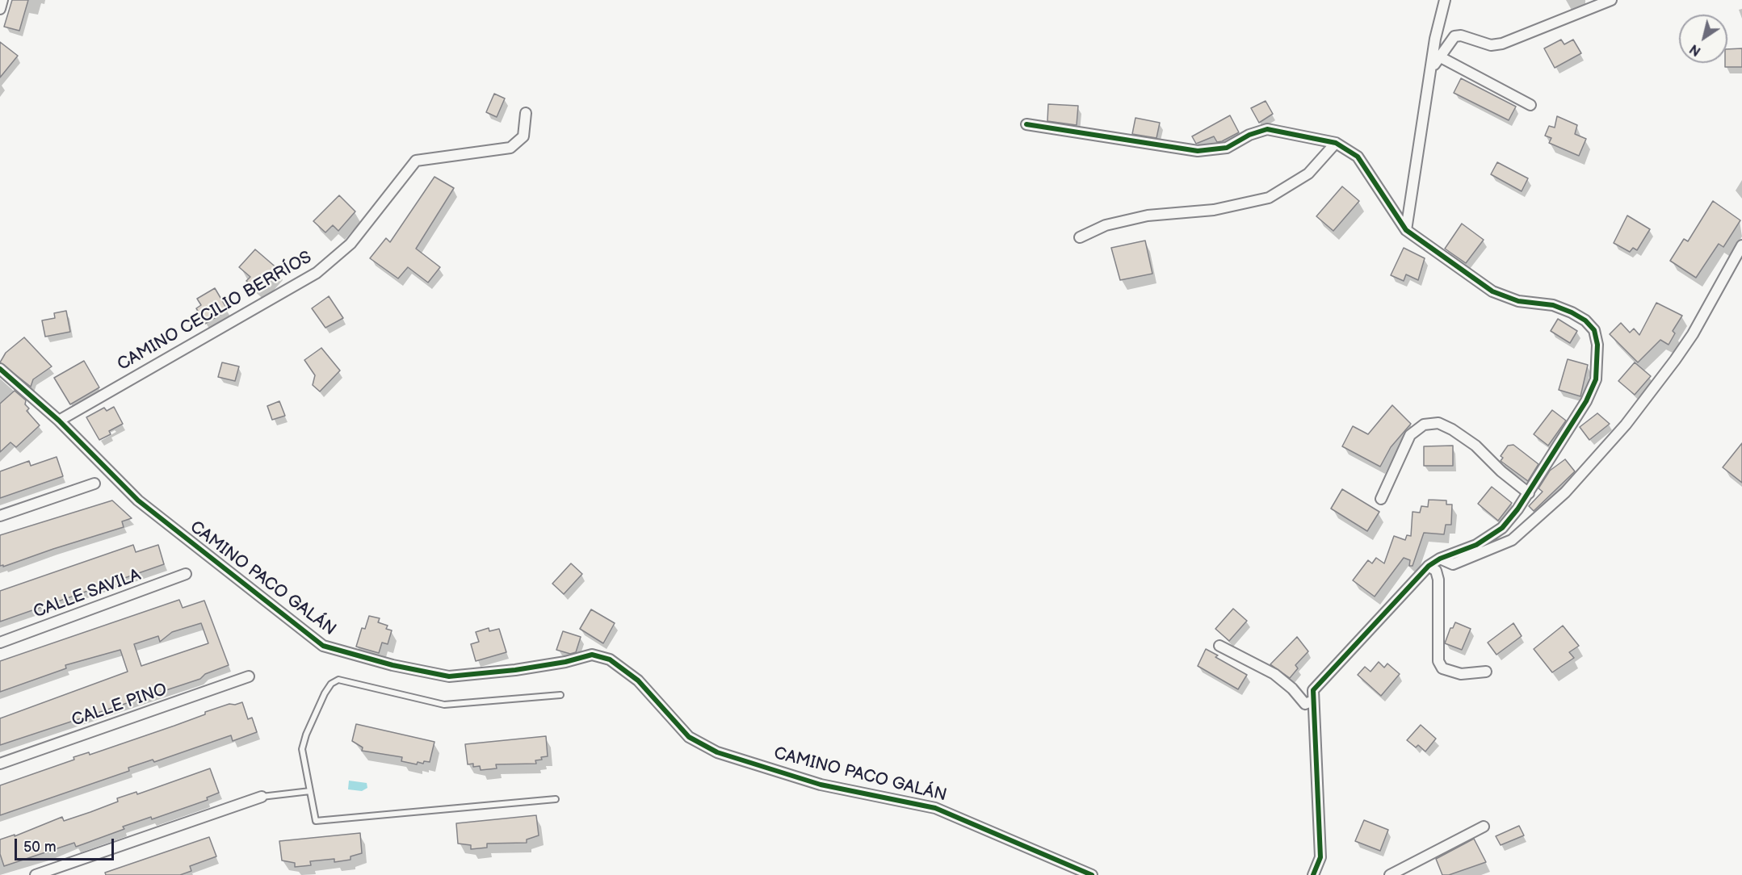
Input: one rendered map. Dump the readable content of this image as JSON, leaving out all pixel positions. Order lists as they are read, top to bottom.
{
  "streets": {
    "street": [
      "CAMINO CECILIO BERRÍOS",
      "CAMINO PACO GALÁN",
      "CALLE SAVILA",
      "CALLE PINO"
    ]
  },
  "crossings": [
    ["CAMINO CECILIO BERRÍOS", "CAMINO PACO GALÁN"]
  ],
  "scale_bar": "50 m",
  "north": "bottom left"
}
